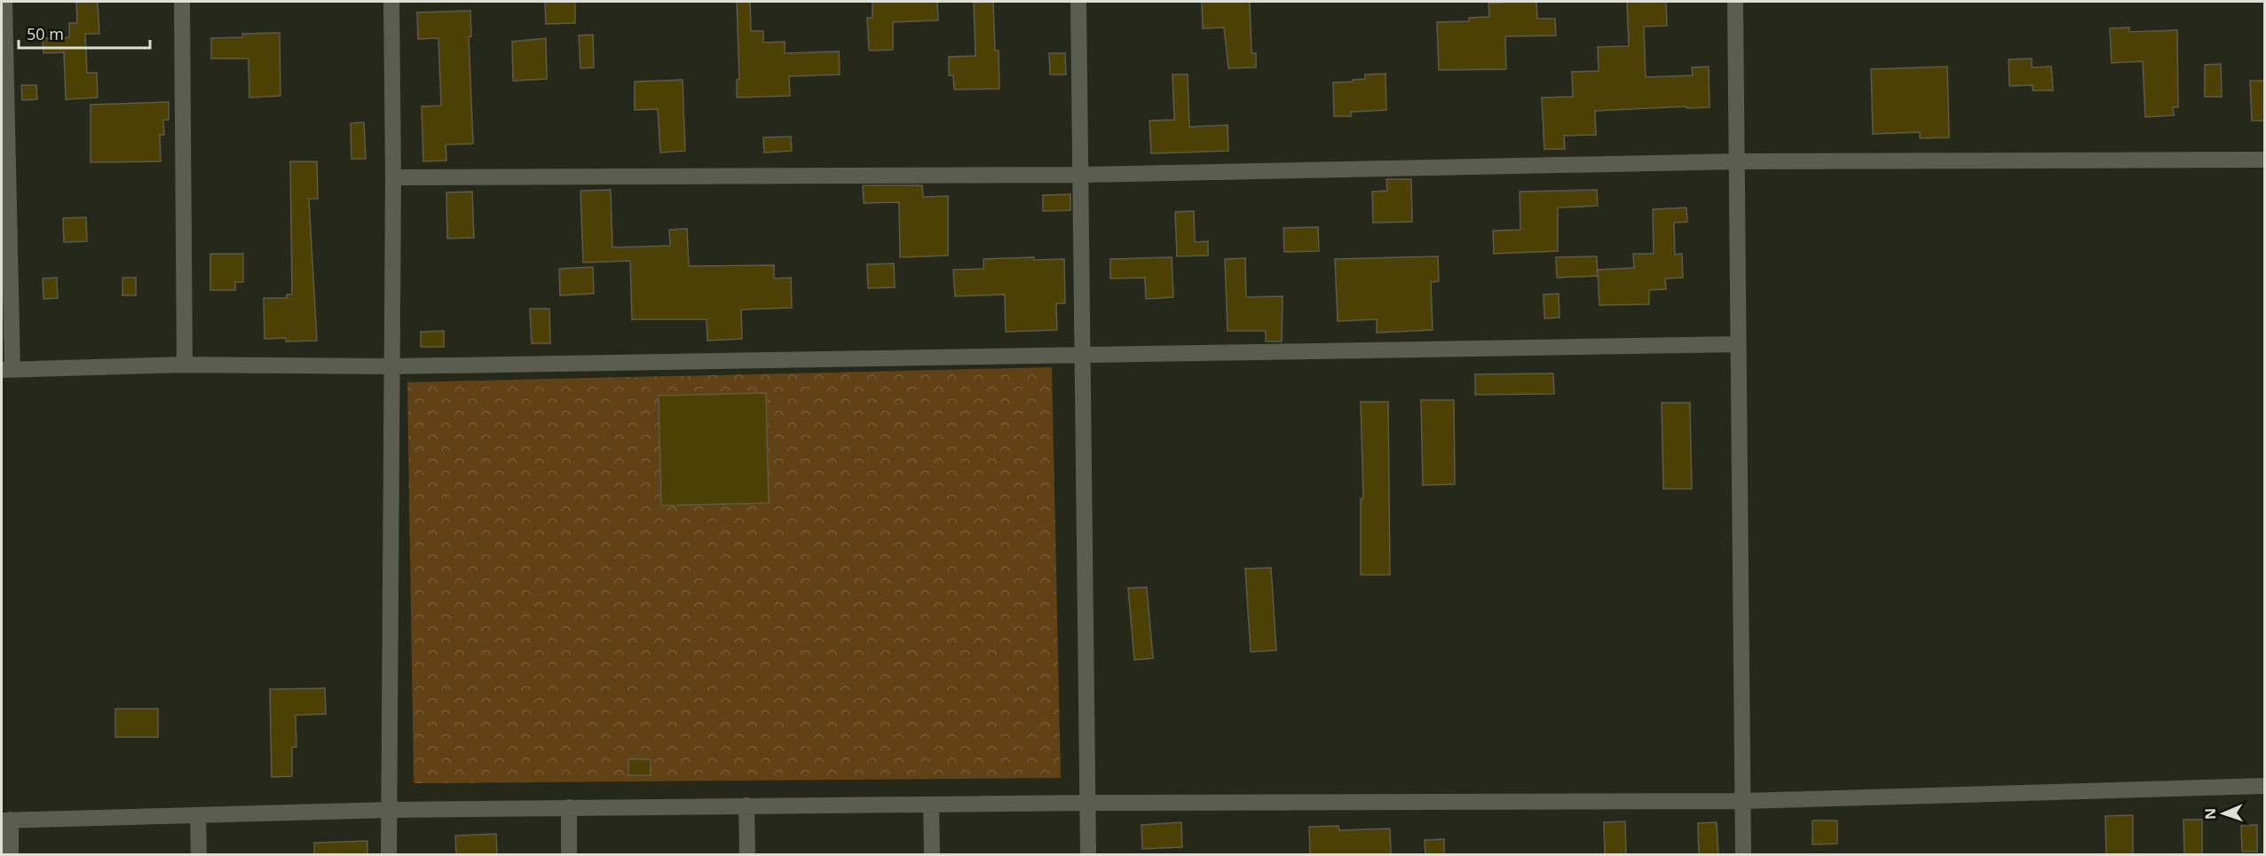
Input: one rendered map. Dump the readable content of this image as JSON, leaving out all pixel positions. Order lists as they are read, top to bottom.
{
  "scale_bar": "50 m",
  "north": "left"
}
